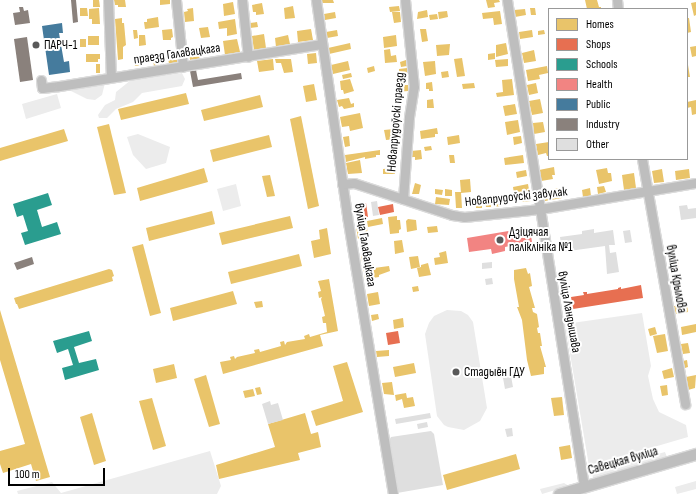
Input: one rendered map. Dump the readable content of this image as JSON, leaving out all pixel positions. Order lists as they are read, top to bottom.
{
  "streets": {
    "main road": ["Савецкая вуліца"],
    "street": [
      "праезд Галавацкага",
      "Новапрудоўскі праезд",
      "Новапрудоўскі завулак",
      "вуліца Галавацкага",
      "вуліца Крылова",
      "вуліца Ландышава"
    ]
  },
  "crossings": [
    ["праезд Галавацкага", "вуліца Галавацкага"],
    ["Новапрудоўскі праезд", "Новапрудоўскі завулак"],
    ["Новапрудоўскі завулак", "вуліца Галавацкага"],
    ["Новапрудоўскі завулак", "вуліца Крылова"],
    ["Новапрудоўскі завулак", "вуліца Ландышава"],
    ["вуліца Ландышава", "Савецкая вуліца"]
  ],
  "places": ["ПАРЧ-1", "Дзіцячая паліклініка №1", "Стадыён ГДУ"],
  "legend": [
    "Homes",
    "Shops",
    "Schools",
    "Health",
    "Public",
    "Industry",
    "Other"
  ],
  "scale_bar": "100 m"
}
